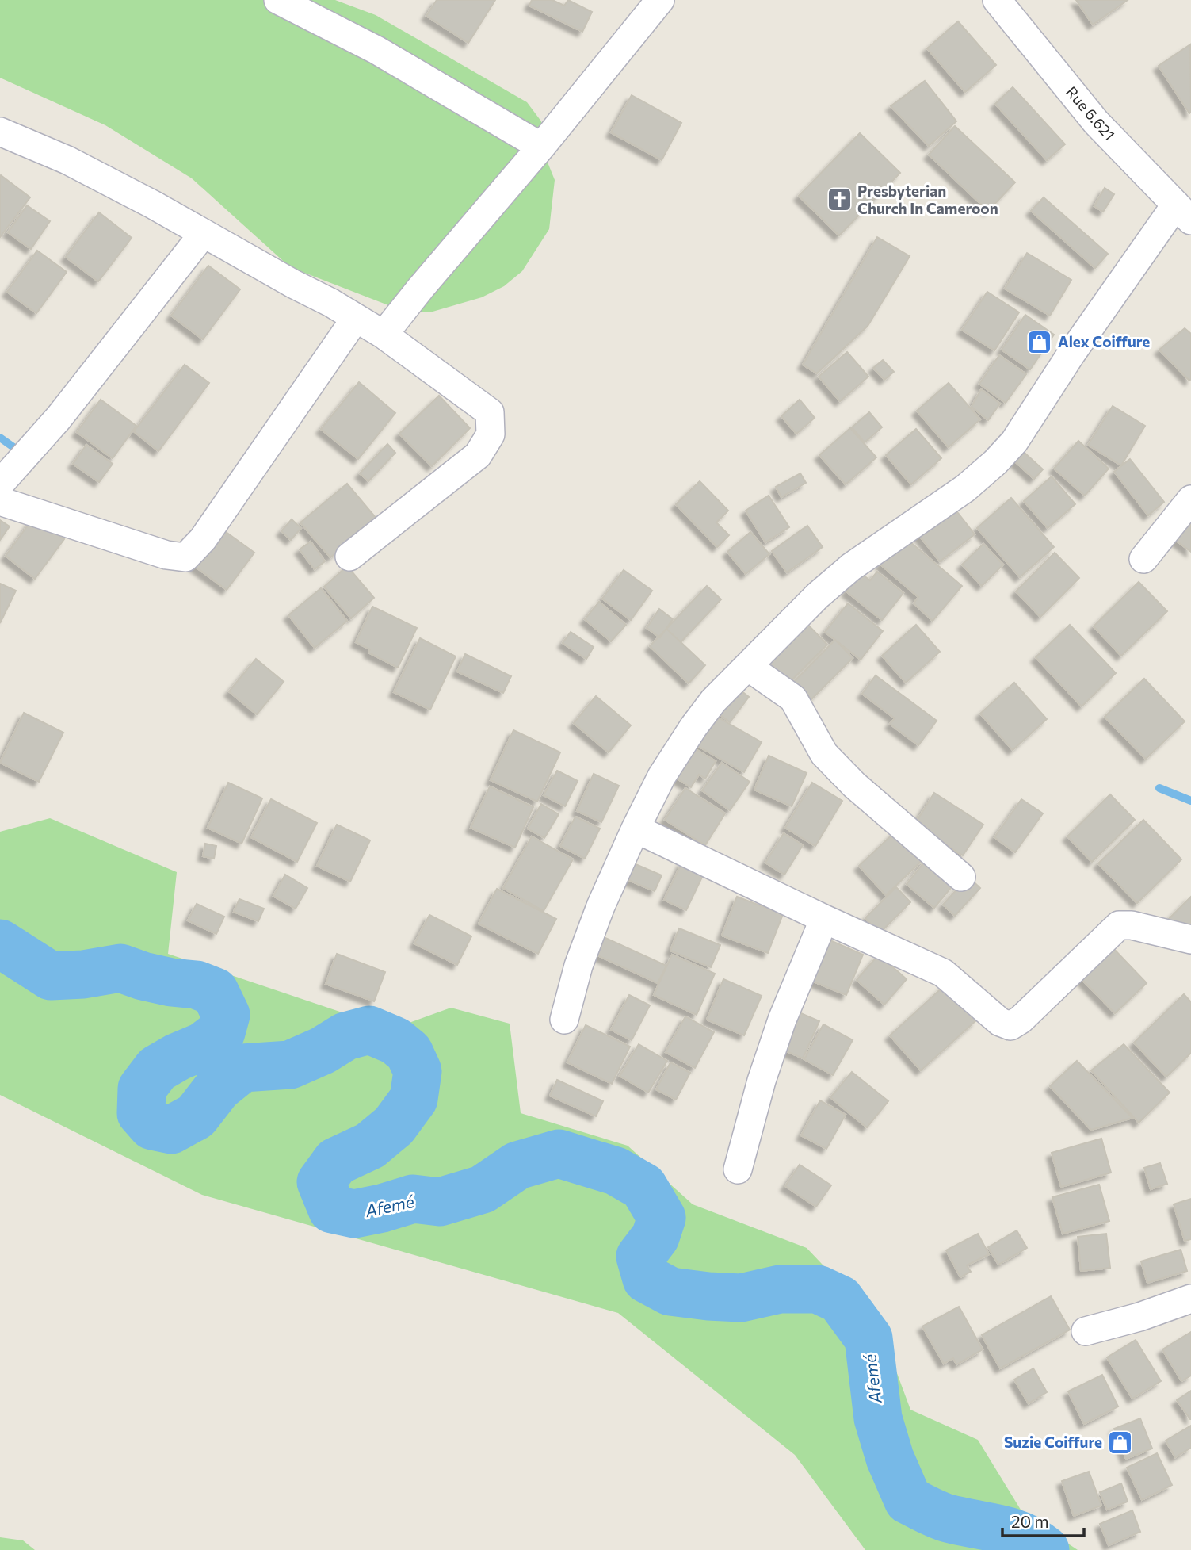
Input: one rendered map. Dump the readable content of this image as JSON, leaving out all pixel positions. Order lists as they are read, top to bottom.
{
  "streets": {
    "street": ["Rue 6.621"]
  },
  "water": ["Afemé"],
  "places": {
    "church": ["Presbyterian Church In Cameroon"],
    "shop": ["Alex Coiffure", "Suzie Coiffure"]
  },
  "scale_bar": "20 m"
}
